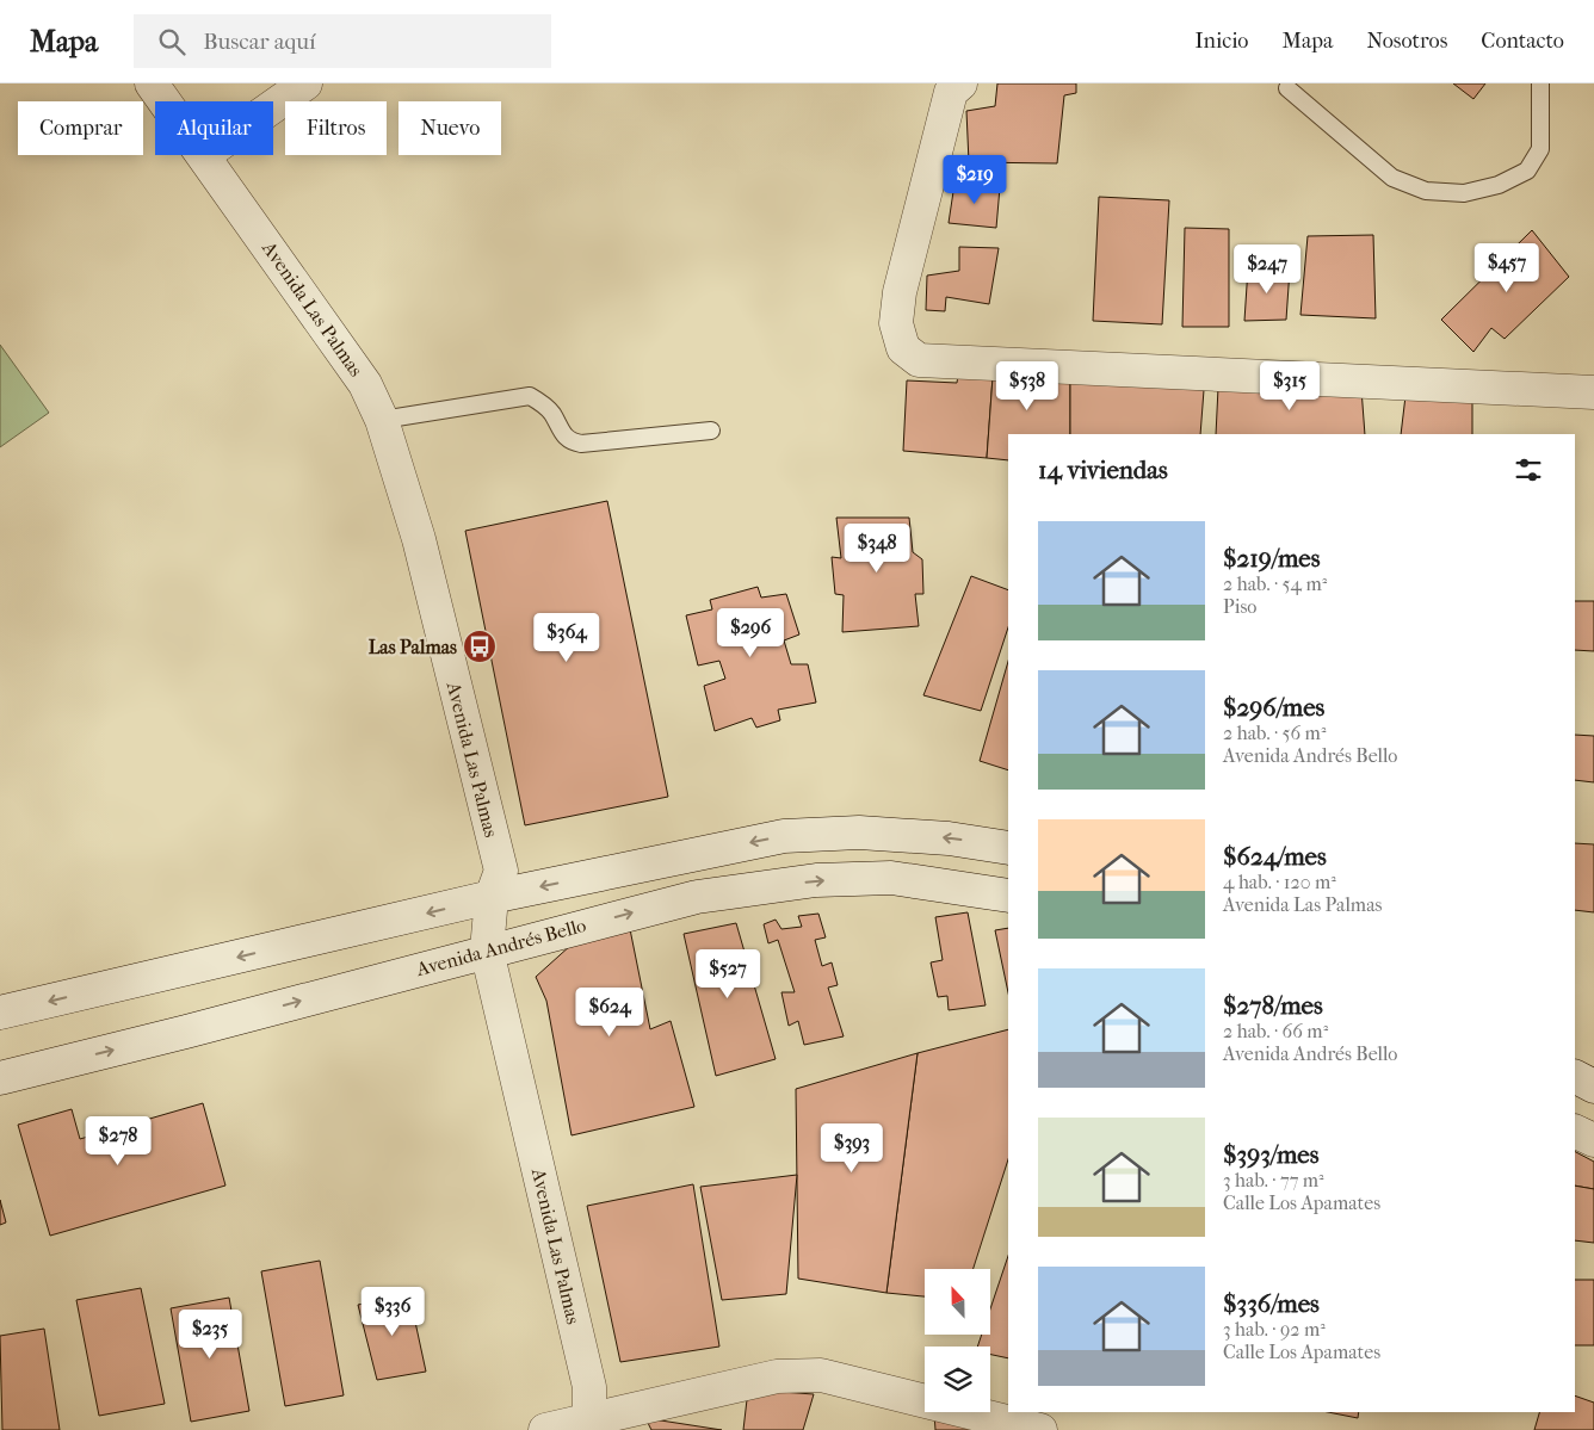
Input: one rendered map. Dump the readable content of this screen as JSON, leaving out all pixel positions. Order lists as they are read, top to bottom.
{
  "streets": {
    "street": ["Avenida Las Palmas", "Avenida Andrés Bello"]
  },
  "crossings": [
    ["Avenida Las Palmas", "Avenida Andrés Bello"]
  ],
  "places": {
    "bus stop": ["Las Palmas"]
  },
  "north": "top",
  "page": {
    "header": "Mapa",
    "search": "Buscar aquí",
    "nav": [
      "Inicio",
      "Mapa",
      "Nosotros",
      "Contacto"
    ],
    "chip": [
      "Comprar",
      "Alquilar",
      "Filtros",
      "Nuevo"
    ],
    "price": [
      "$219",
      "$457",
      "$247",
      "$538",
      "$315",
      "$348",
      "$296",
      "$364",
      "$527",
      "$624",
      "$278",
      "$393",
      "$336",
      "$235"
    ],
    "heading": "14 viviendas",
    "list": [
      {
        "name": "$219/mes",
        "note": "2 hab. · 54 m² · Piso"
      },
      {
        "name": "$296/mes",
        "note": "2 hab. · 56 m² · Avenida Andrés Bello"
      },
      {
        "name": "$624/mes",
        "note": "4 hab. · 120 m² · Avenida Las Palmas"
      },
      {
        "name": "$278/mes",
        "note": "2 hab. · 66 m² · Avenida Andrés Bello"
      },
      {
        "name": "$393/mes",
        "note": "3 hab. · 77 m² · Calle Los Apamates"
      },
      {
        "name": "$336/mes",
        "note": "3 hab. · 92 m² · Calle Los Apamates"
      }
    ]
  }
}
